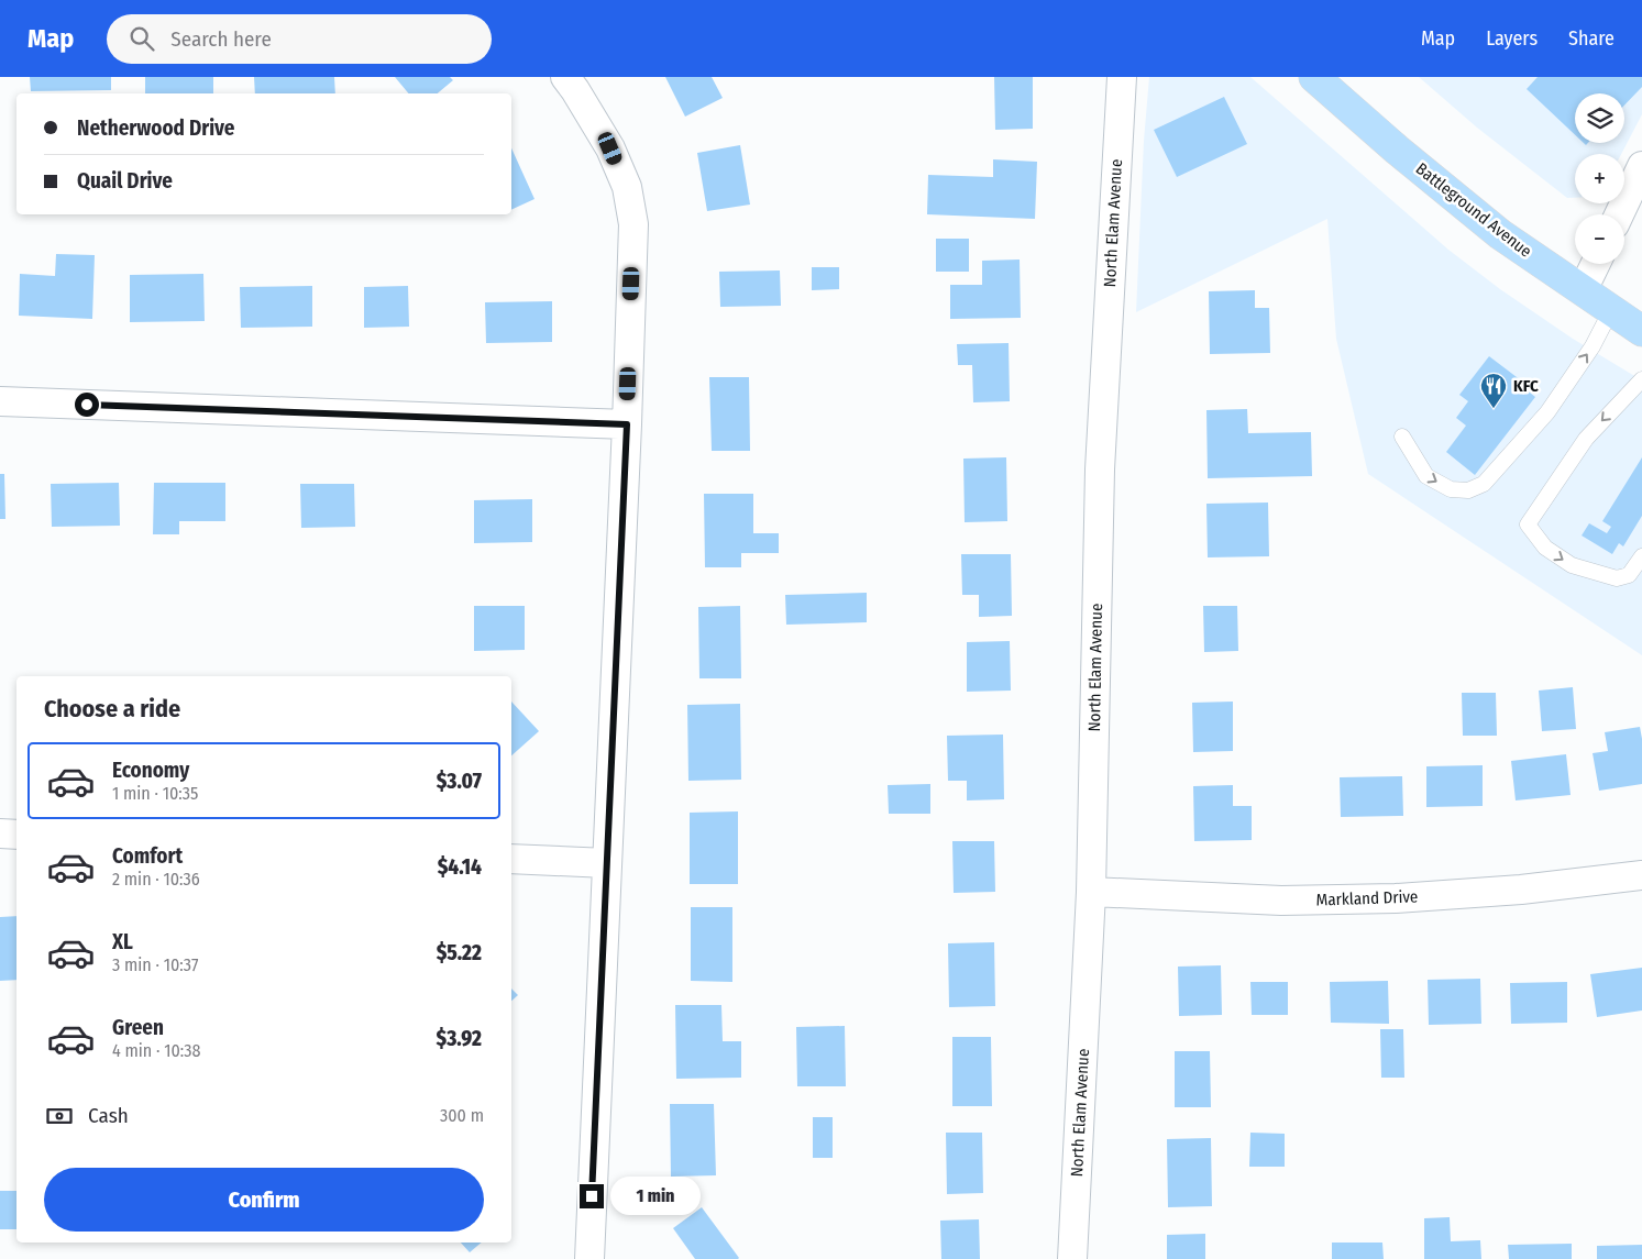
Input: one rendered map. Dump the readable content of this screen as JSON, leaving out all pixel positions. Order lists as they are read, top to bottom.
{
  "streets": {
    "main road": ["Battleground Avenue"],
    "street": ["North Elam Avenue", "Markland Drive"]
  },
  "crossings": [
    ["North Elam Avenue", "Markland Drive"]
  ],
  "places": {
    "restaurant": ["KFC"]
  },
  "page": {
    "header": "Map",
    "search": "Search here",
    "nav": ["Map", "Layers", "Share"],
    "map_buttons": ["+", "−"],
    "banner": ["Netherwood Drive", "Quail Drive"],
    "heading": "Choose a ride",
    "list": [
      {
        "name": "Economy",
        "note": "1 min · 10:35",
        "value": "$3.07"
      },
      {
        "name": "Comfort",
        "note": "2 min · 10:36",
        "value": "$4.14"
      },
      {
        "name": "XL",
        "note": "3 min · 10:37",
        "value": "$5.22"
      },
      {
        "name": "Green",
        "note": "4 min · 10:38",
        "value": "$3.92"
      }
    ],
    "pay": ["Cash", "300 m"],
    "buttons": "Confirm",
    "bubble": "1 min"
  }
}
